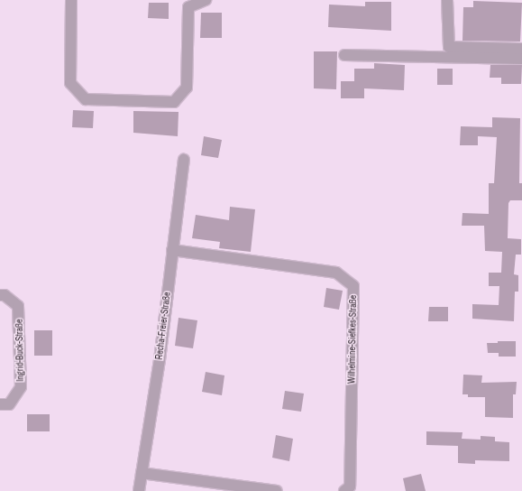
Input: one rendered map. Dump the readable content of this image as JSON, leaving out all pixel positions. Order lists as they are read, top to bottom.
{
  "streets": {
    "street": ["Recha-Freier-Straße", "Wilhelmine-Siefkes-Straße", "Ingrid-Buck-Straße"]
  },
  "crossings": [
    ["Recha-Freier-Straße", "Wilhelmine-Siefkes-Straße"]
  ]
}
